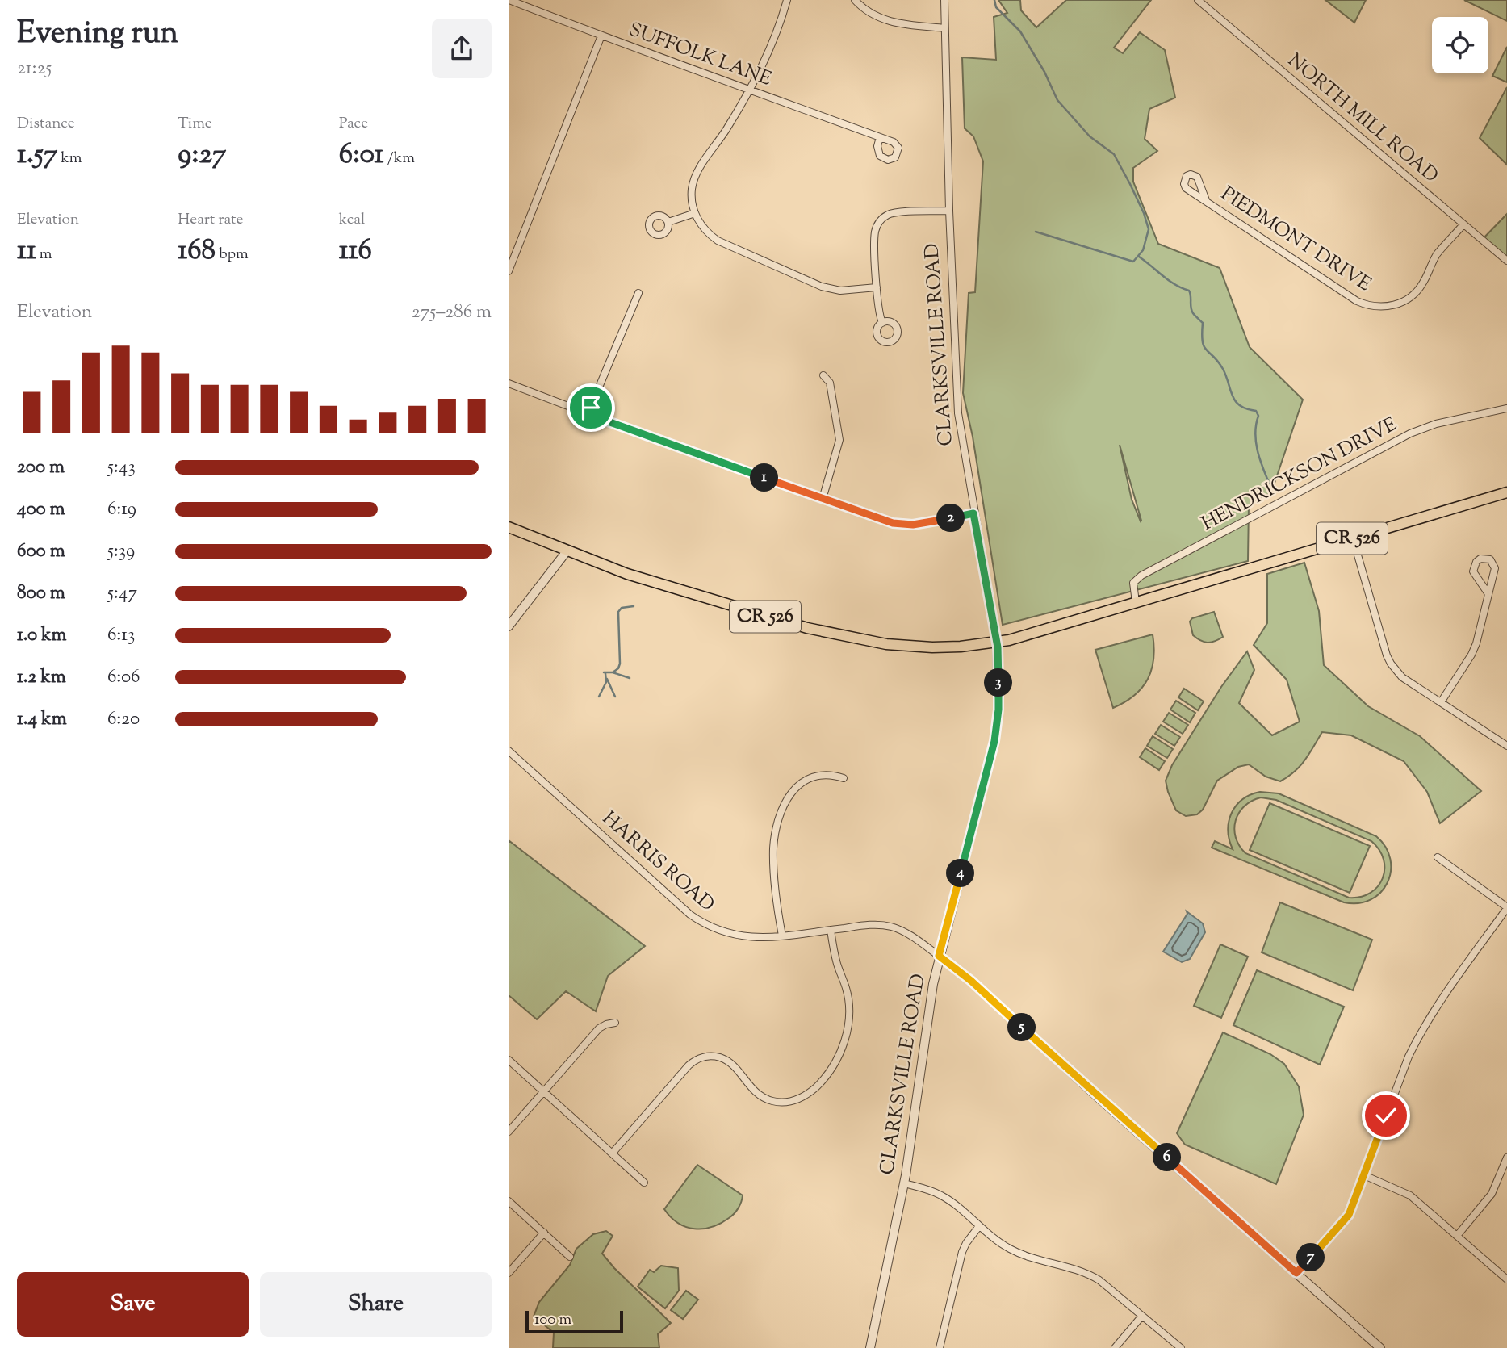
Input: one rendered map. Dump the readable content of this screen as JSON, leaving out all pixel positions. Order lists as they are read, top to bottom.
{
  "streets": {
    "main road": ["CR 526"],
    "street": [
      "SUFFOLK LANE",
      "NORTH MILL ROAD",
      "PIEDMONT DRIVE",
      "CLARKSVILLE ROAD",
      "HENDRICKSON DRIVE",
      "HARRIS ROAD"
    ]
  },
  "crossings": [
    ["NORTH MILL ROAD", "PIEDMONT DRIVE"],
    ["CLARKSVILLE ROAD", "CR 526"],
    ["CLARKSVILLE ROAD", "HARRIS ROAD"],
    ["HENDRICKSON DRIVE", "CR 526"]
  ],
  "scale_bar": "100 m",
  "page": {
    "heading": ["Evening run", "21:25"],
    "stats": [
      ["Distance", "1.57 km"],
      ["Time", "9:27"],
      ["Pace", "6:01 /km"],
      ["Elevation", "11 m"],
      ["Heart rate", "168 bpm"],
      ["kcal", "116"]
    ],
    "chart": ["Elevation", "275–286 m"],
    "list": [
      {
        "name": "200 m",
        "note": "5:43"
      },
      {
        "name": "400 m",
        "note": "6:19"
      },
      {
        "name": "600 m",
        "note": "5:39"
      },
      {
        "name": "800 m",
        "note": "5:47"
      },
      {
        "name": "1.0 km",
        "note": "6:13"
      },
      {
        "name": "1.2 km",
        "note": "6:06"
      },
      {
        "name": "1.4 km",
        "note": "6:20"
      }
    ],
    "pins": [
      "1",
      "2",
      "3",
      "4",
      "5",
      "6",
      "7"
    ],
    "buttons": ["Save", "Share"],
    "scale": "100 m"
  }
}
